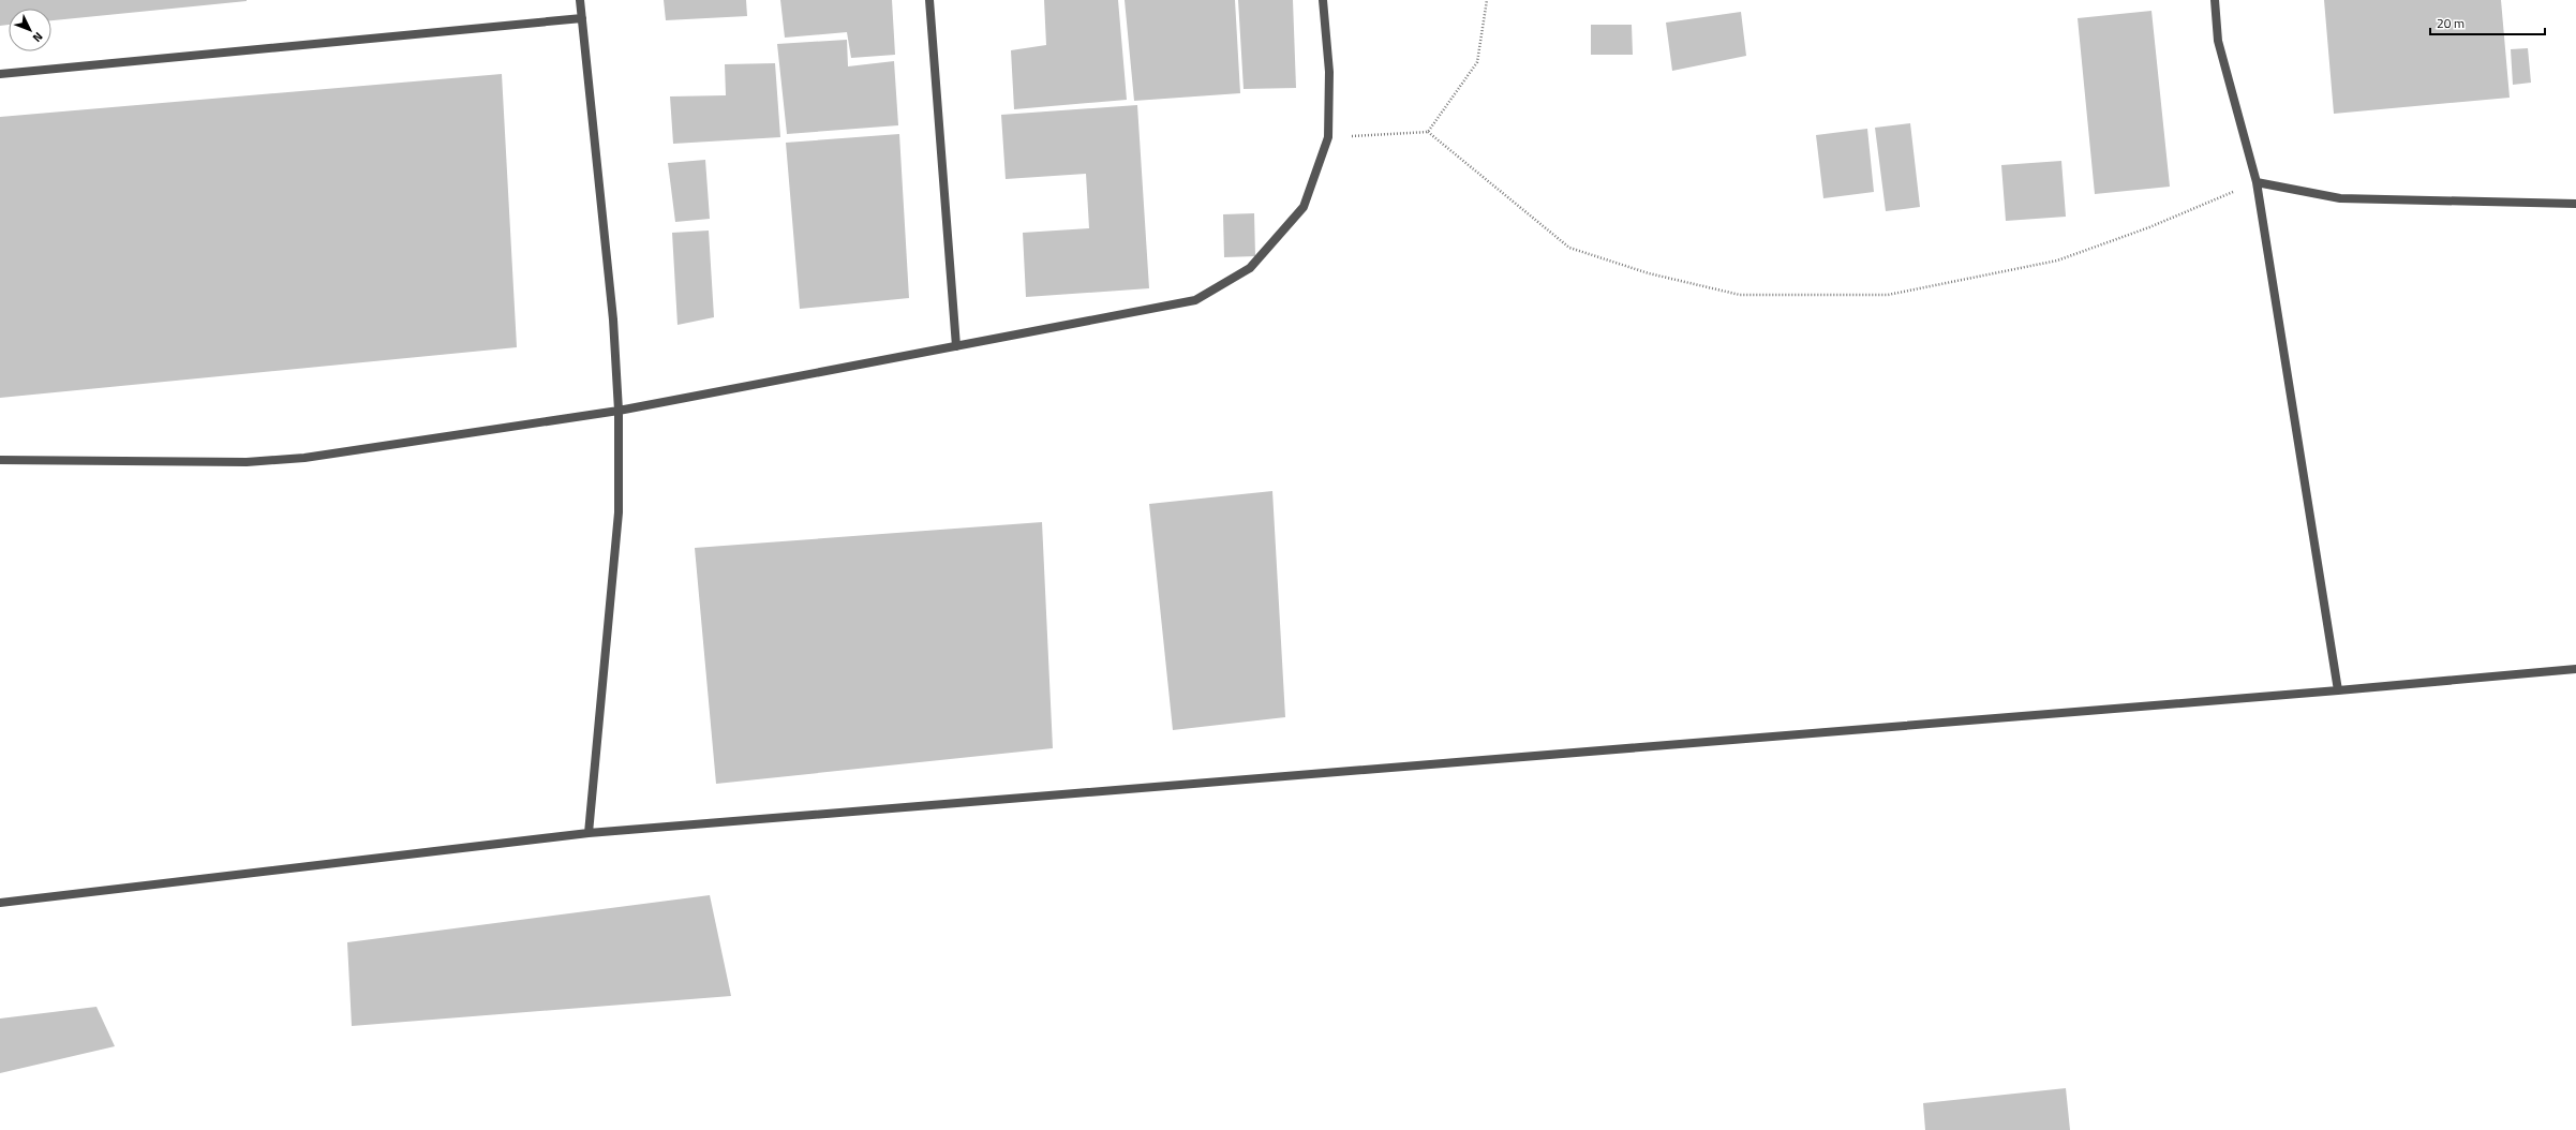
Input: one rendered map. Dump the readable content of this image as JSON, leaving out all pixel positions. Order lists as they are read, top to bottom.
{
  "scale_bar": "20 m",
  "north": "bottom right"
}
